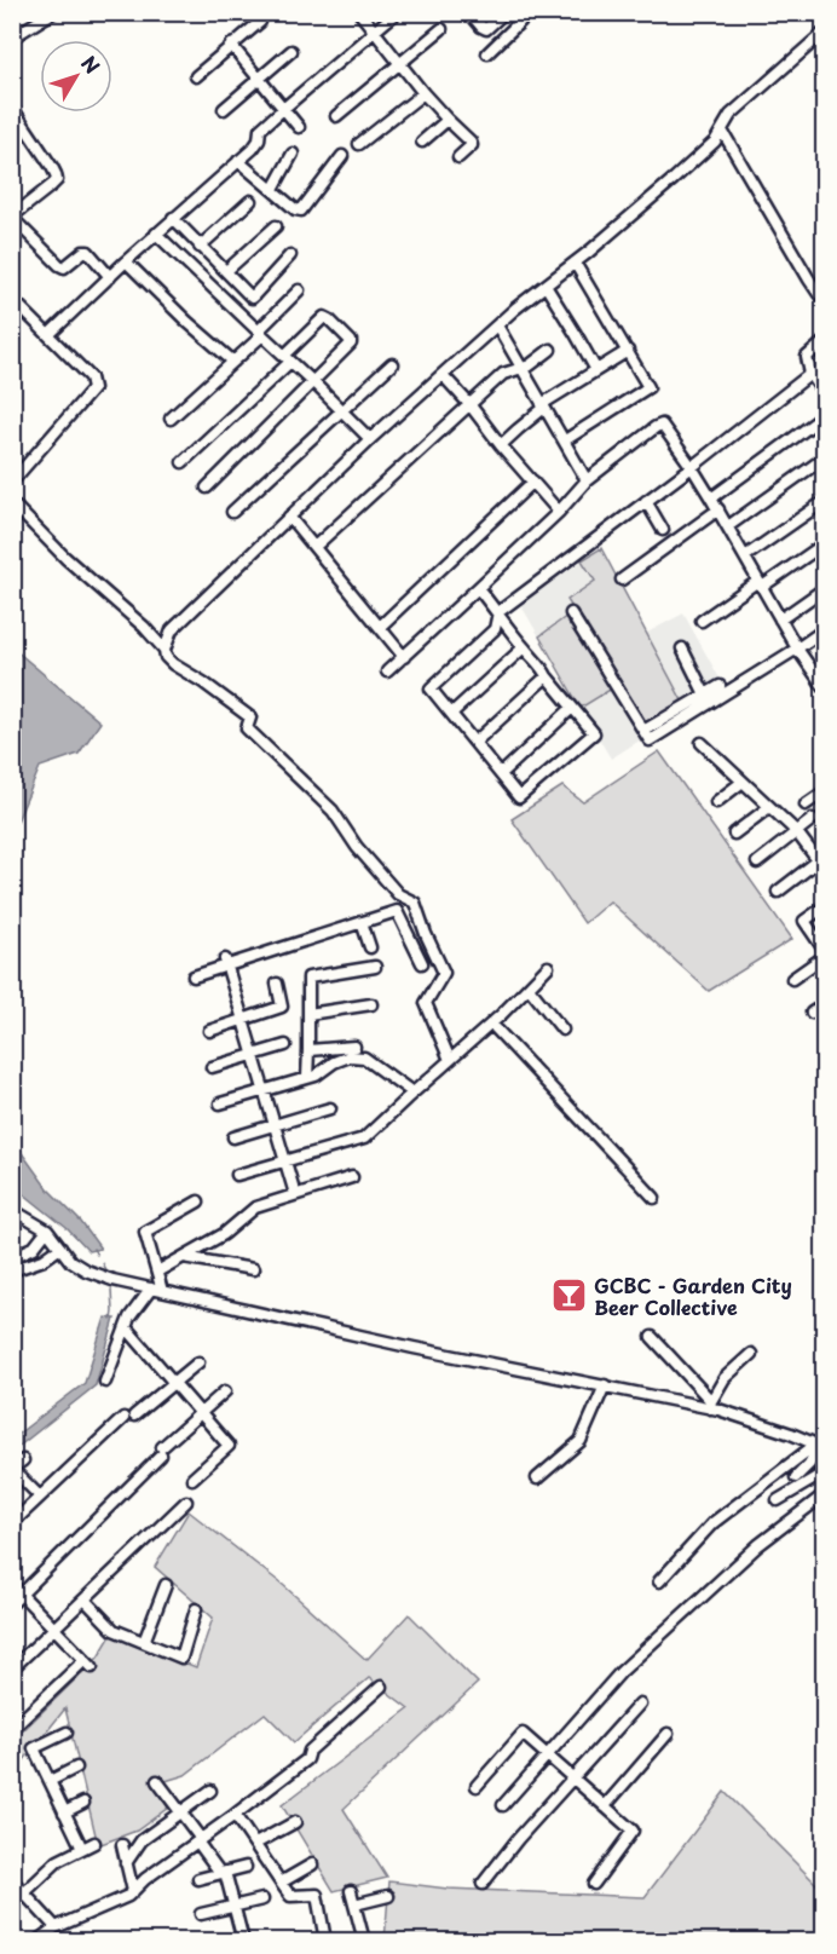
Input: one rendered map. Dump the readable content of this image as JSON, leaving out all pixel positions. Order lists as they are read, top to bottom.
{
  "places": {
    "bar": ["GCBC - Garden City Beer Collective"]
  },
  "north": "top right"
}
